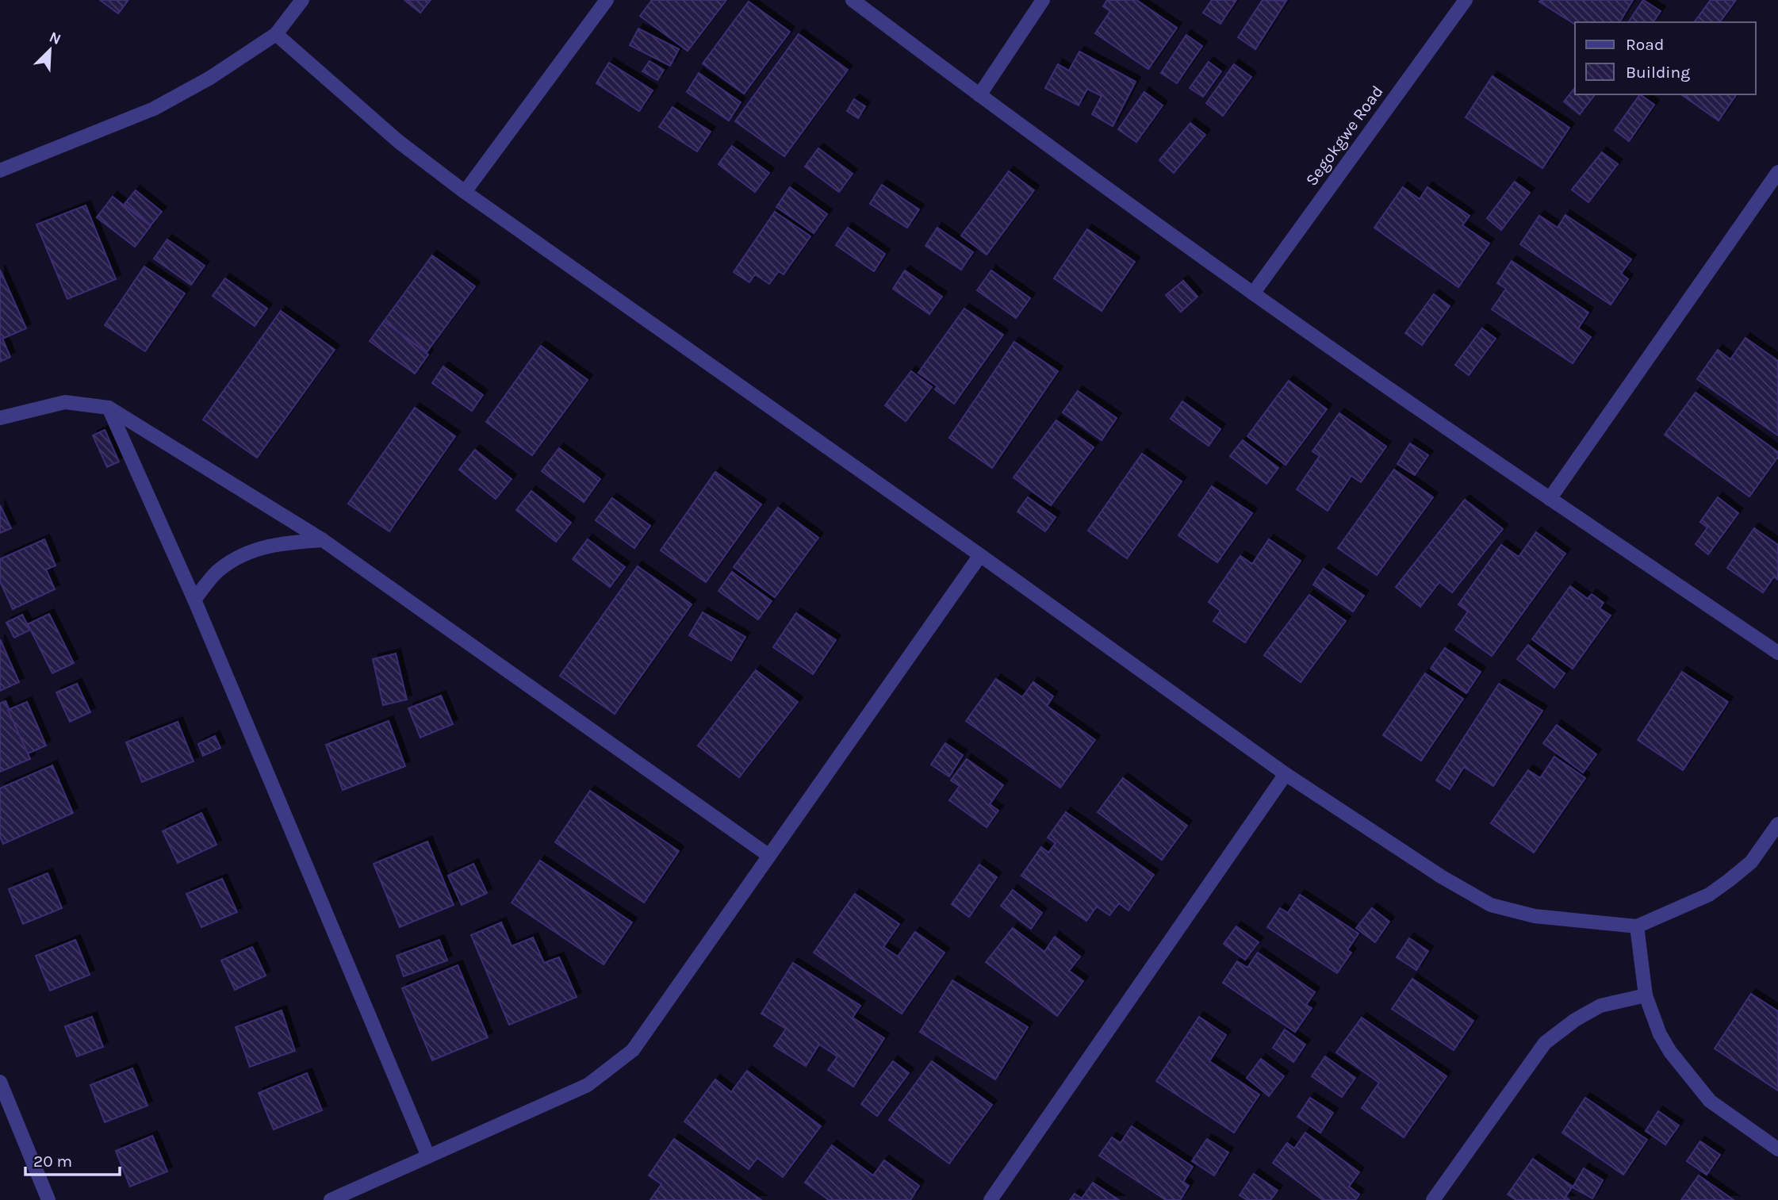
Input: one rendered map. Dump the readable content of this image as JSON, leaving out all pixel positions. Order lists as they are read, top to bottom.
{
  "streets": {
    "street": ["Segokgwe Road"]
  },
  "legend": ["Road", "Building"],
  "scale_bar": "20 m",
  "north": "top right"
}
